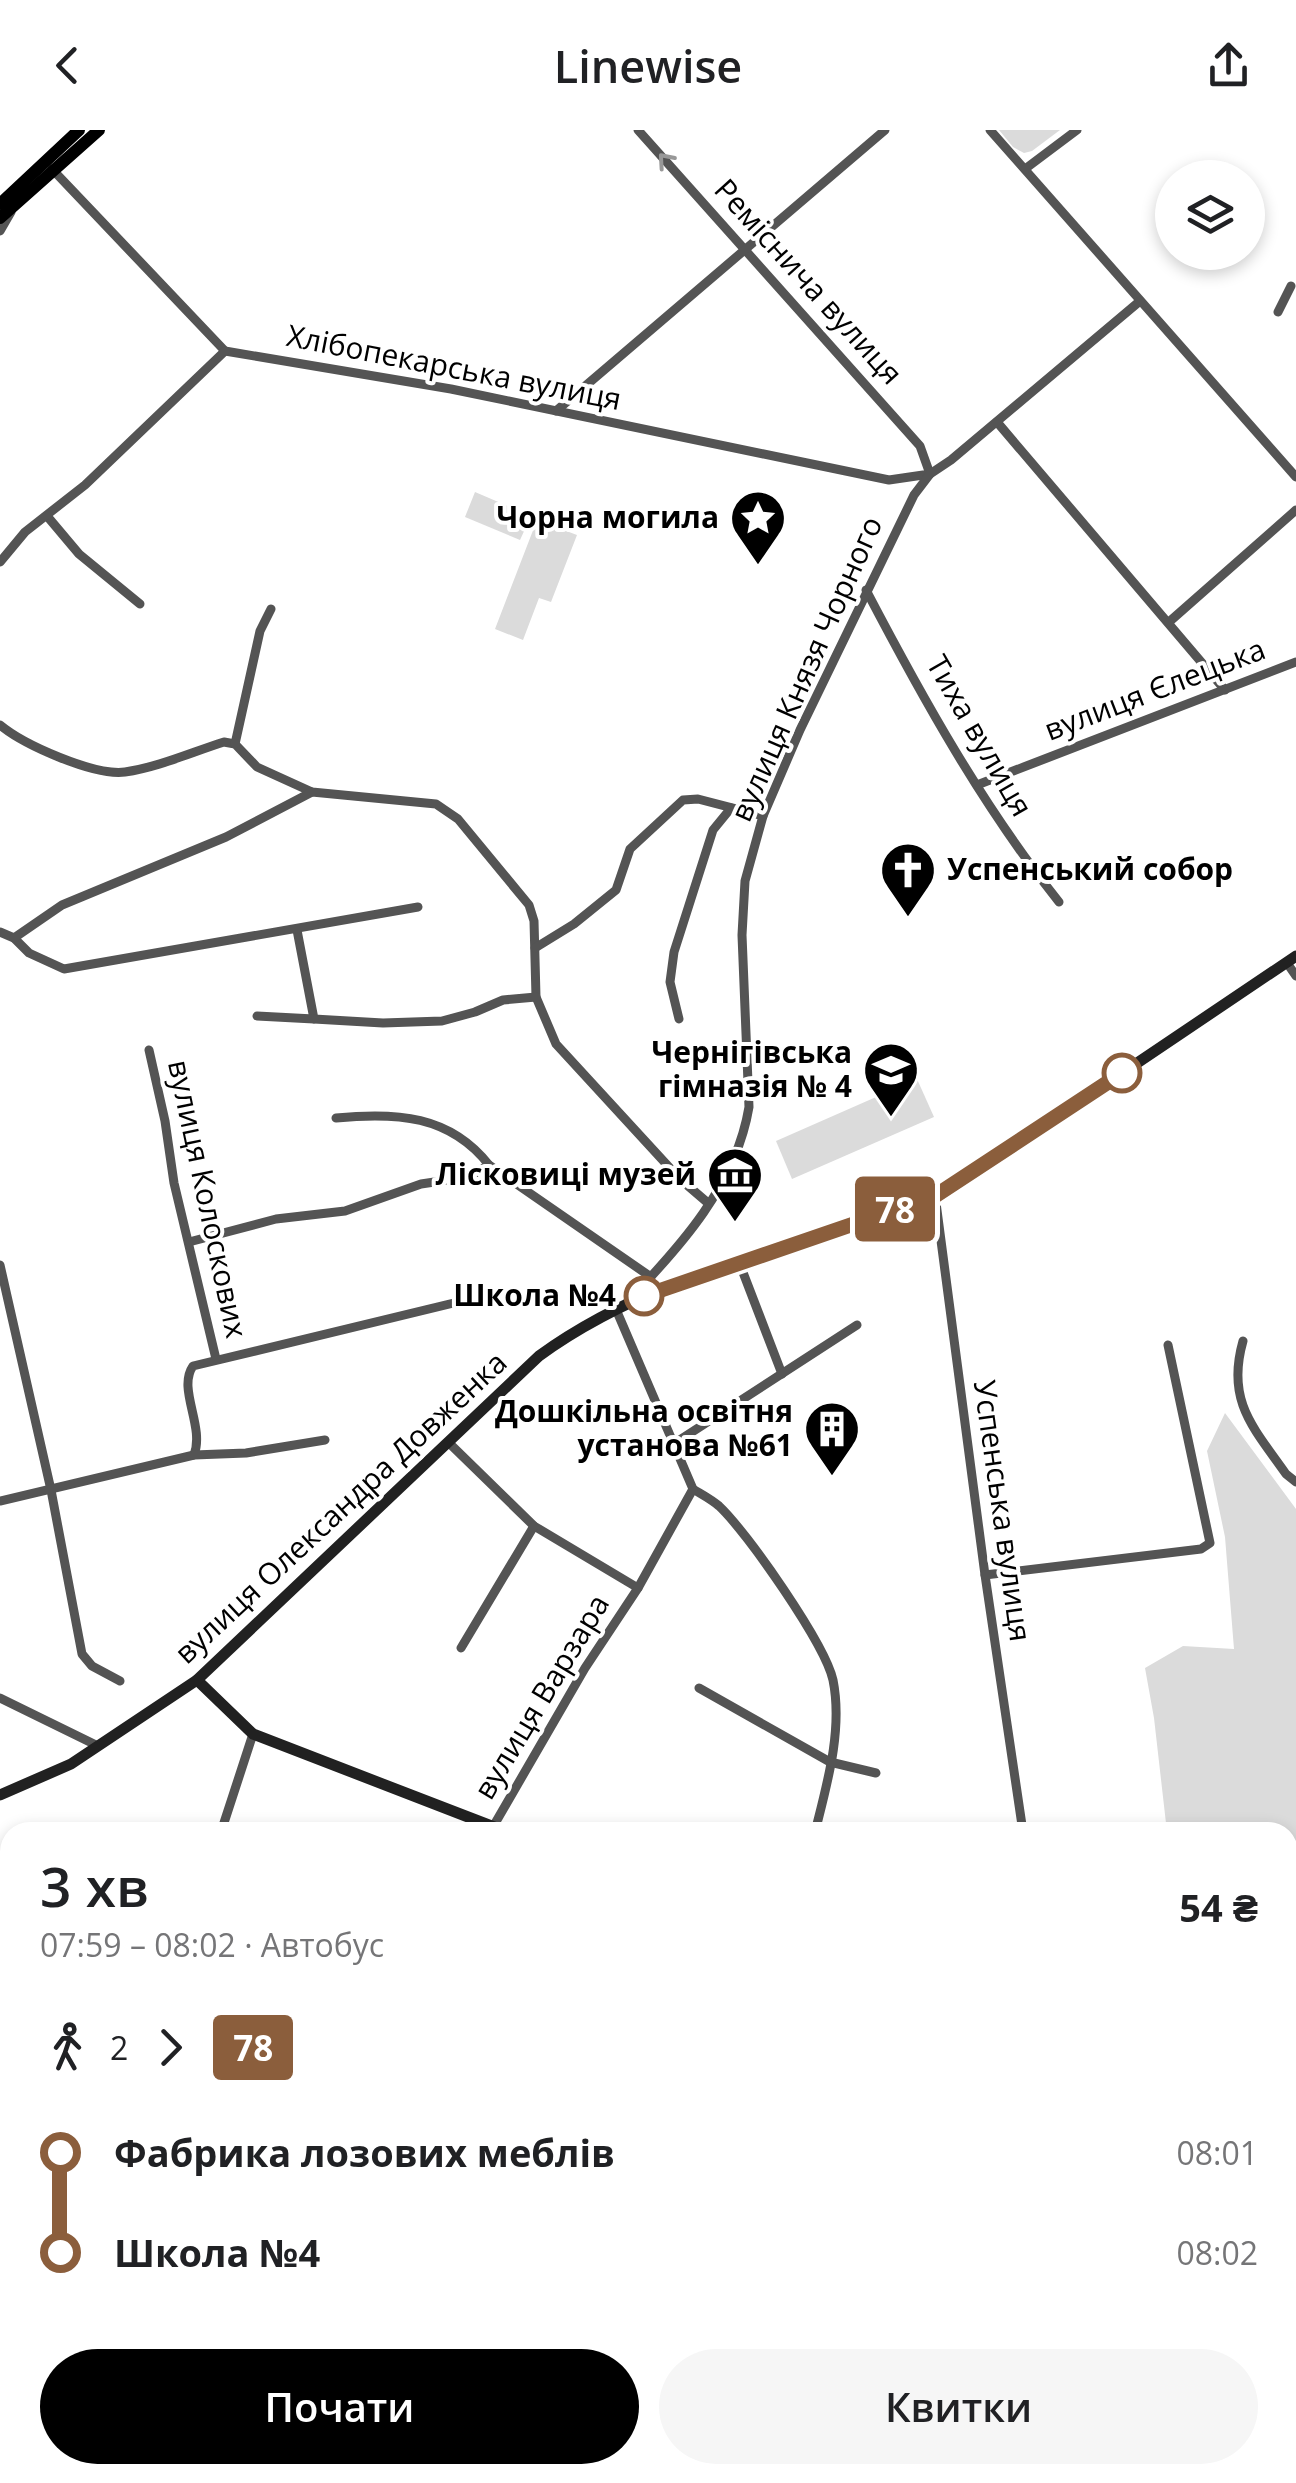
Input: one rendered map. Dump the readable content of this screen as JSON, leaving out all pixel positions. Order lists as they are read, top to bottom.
{
  "streets": {
    "main road": ["вулиця Олександра Довженка"],
    "street": [
      "Реміснича вулиця",
      "Хлібопекарська вулиця",
      "вулиця Князя Чорного",
      "вулиця Єлецька",
      "Тиха вулиця",
      "вулиця Колоскових",
      "Успенська вулиця",
      "вулиця Варзара"
    ]
  },
  "crossings": [
    ["Реміснича вулиця", "Хлібопекарська вулиця"],
    ["Реміснича вулиця", "вулиця Князя Чорного"],
    ["Хлібопекарська вулиця", "вулиця Князя Чорного"],
    ["вулиця Князя Чорного", "Тиха вулиця"],
    ["вулиця Князя Чорного", "вулиця Олександра Довженка"],
    ["вулиця Єлецька", "Тиха вулиця"],
    ["вулиця Олександра Довженка", "Успенська вулиця"],
    ["вулиця Олександра Довженка", "вулиця Варзара"]
  ],
  "one_way": ["Реміснича вулиця"],
  "places": {
    "place": ["Чорна могила"],
    "church": ["Успенський собор"],
    "school or university": ["Чернігівська гімназія № 4"],
    "museum": ["Лісковиці музей"],
    "other": ["Школа №4"],
    "building": ["Дошкільна освітня установа №61"]
  },
  "lines": ["bus line 78"],
  "page": {
    "header": "Linewise",
    "on_map": "78",
    "heading": ["3 хв", "07:59 – 08:02 · Автобус", "54 ₴"],
    "legs": ["2", "78"],
    "list": [
      {
        "name": "Фабрика лозових меблів",
        "value": "08:01"
      },
      {
        "name": "Школа №4",
        "value": "08:02"
      }
    ],
    "buttons": ["Почати", "Квитки"]
  }
}
